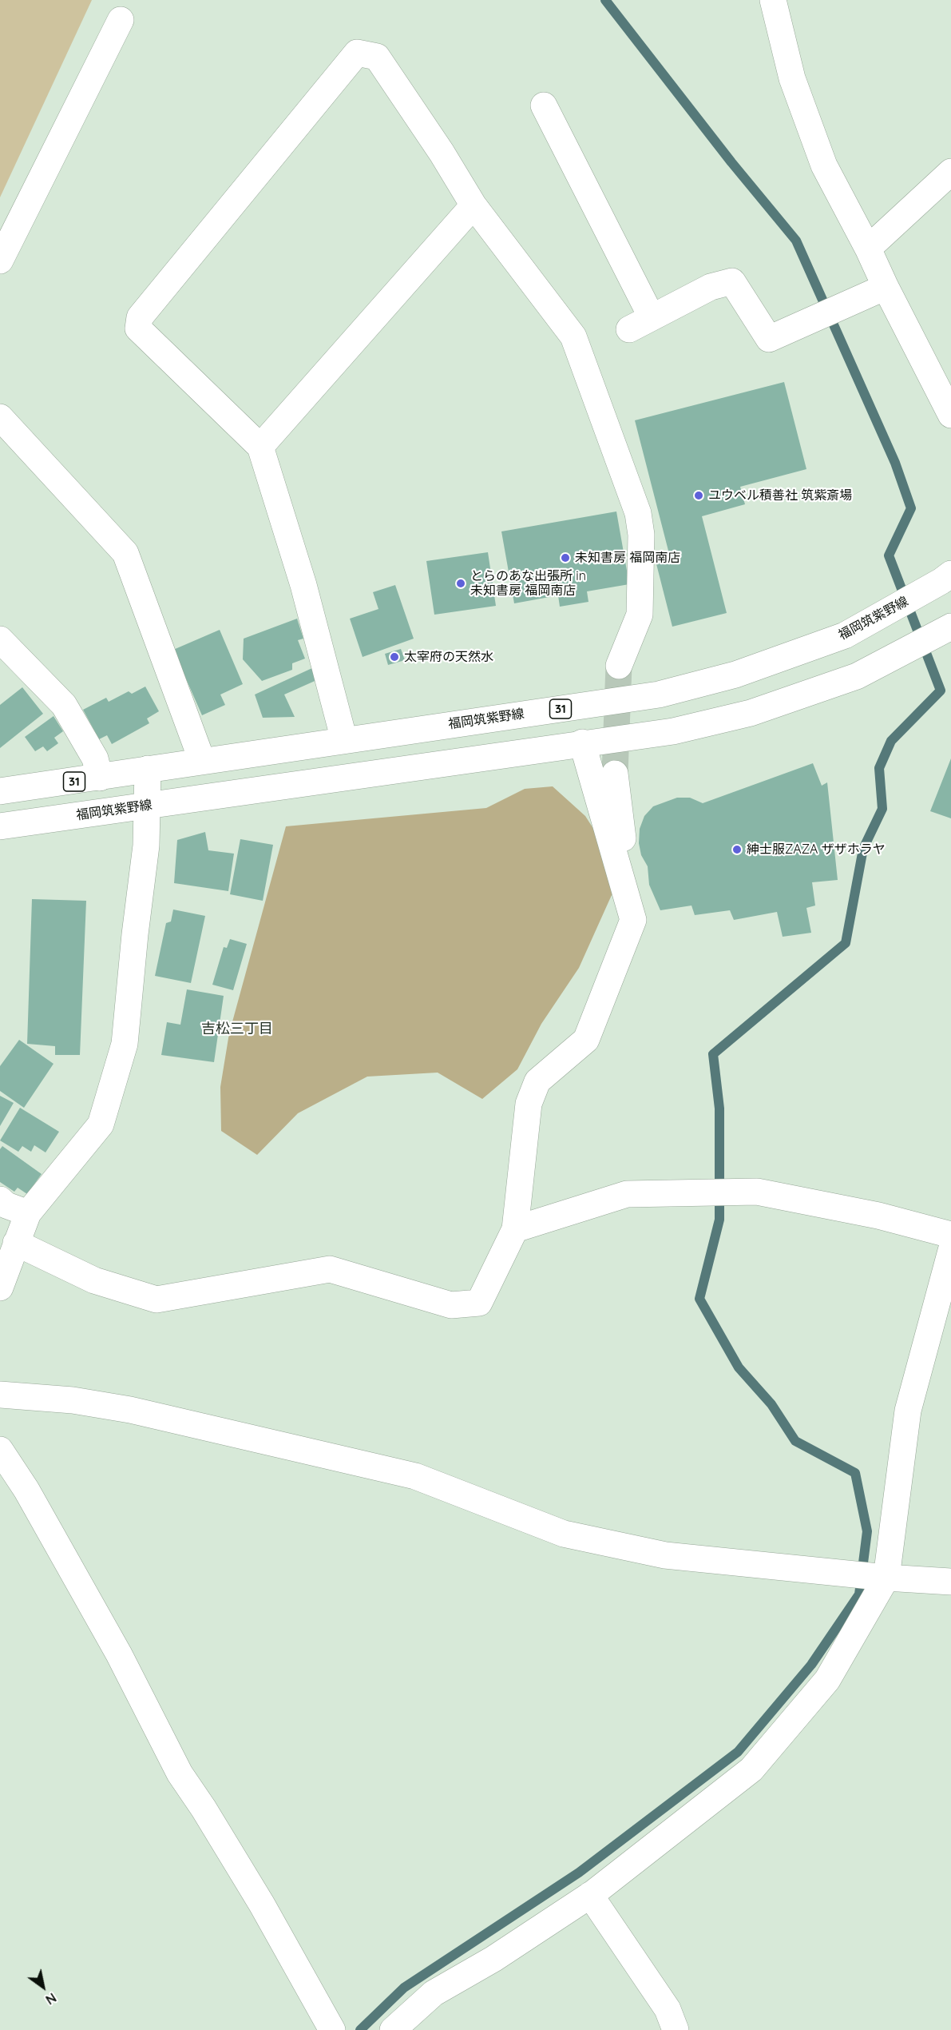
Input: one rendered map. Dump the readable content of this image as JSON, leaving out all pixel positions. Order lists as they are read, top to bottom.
{
  "streets": {
    "street": ["福岡筑紫野線", "31"]
  },
  "districts": ["吉松三丁目"],
  "places": [
    "ユウベル積善社 筑紫斎場",
    "未知書房 福岡南店",
    "とらのあな出張所 in 未知書房 福岡南店",
    "太宰府の天然水",
    "紳士服ZAZA ザザホラヤ"
  ],
  "north": "bottom right"
}
